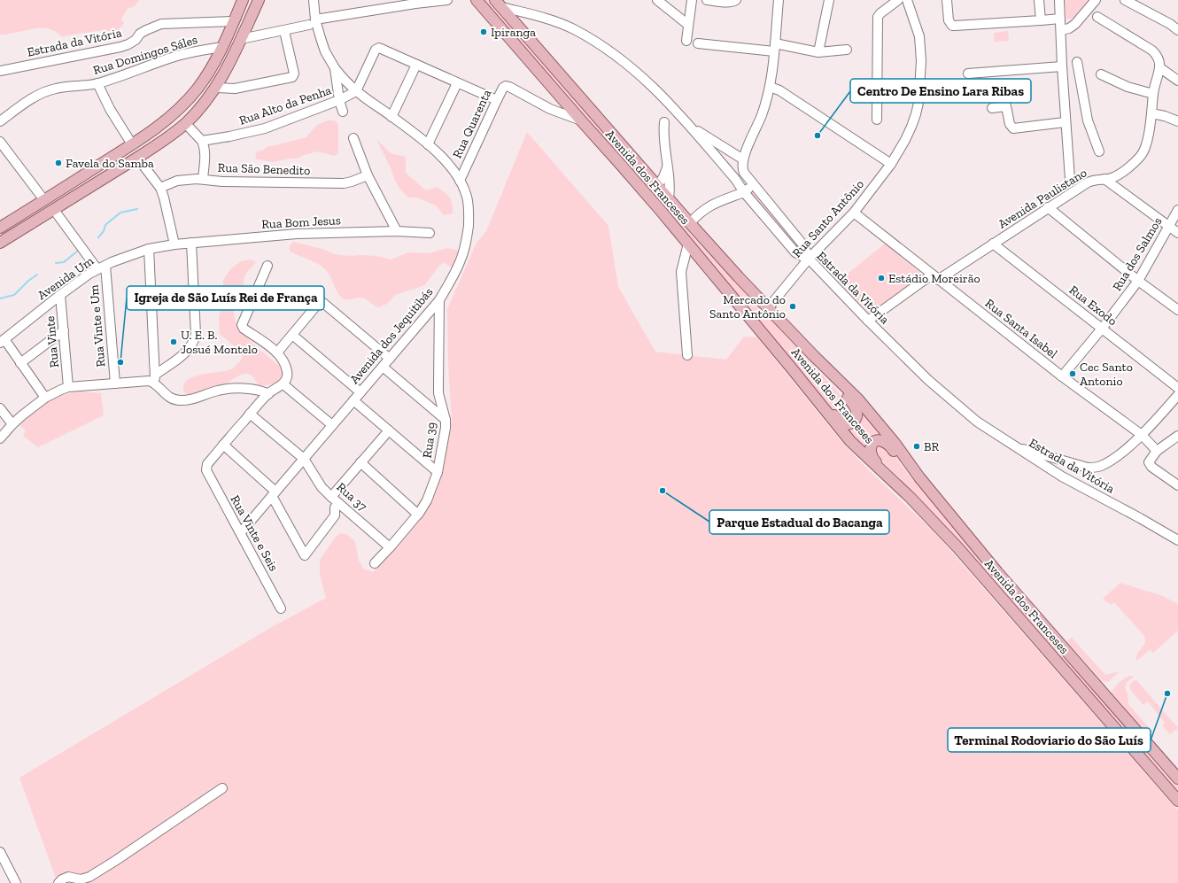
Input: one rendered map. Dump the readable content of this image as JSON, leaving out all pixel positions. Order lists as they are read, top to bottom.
{
  "streets": {
    "main road": ["Avenida dos Franceses"],
    "street": [
      "Estrada da Vitória",
      "Rua Domingos Sáles",
      "Rua Alto da Penha",
      "Rua Quarenta",
      "Rua São Benedito",
      "Avenida Paulistano",
      "Rua Santo Antônio",
      "Rua Bom Jesus",
      "Rua dos Salmos",
      "Avenida Um",
      "Rua Exodo",
      "Rua Vinte e Um",
      "Rua Santa Isabel",
      "Avenida dos Jequitibás",
      "Rua Vinte",
      "Rua 39",
      "Rua 37",
      "Rua Vinte e Seis"
    ]
  },
  "crossings": [
    ["Estrada da Vitória", "Avenida dos Franceses"],
    ["Estrada da Vitória", "Avenida Paulistano"],
    ["Estrada da Vitória", "Rua Santo Antônio"],
    ["Rua Alto da Penha", "Avenida dos Jequitibás"],
    ["Rua Quarenta", "Avenida dos Franceses"],
    ["Rua Quarenta", "Avenida dos Jequitibás"],
    ["Avenida dos Franceses", "Rua Santo Antônio"],
    ["Avenida Paulistano", "Rua Exodo"],
    ["Avenida Paulistano", "Rua Santa Isabel"],
    ["Rua Santo Antônio", "Rua Santa Isabel"],
    ["Rua Bom Jesus", "Avenida Um"],
    ["Rua dos Salmos", "Rua Exodo"],
    ["Rua dos Salmos", "Rua Santa Isabel"],
    ["Avenida Um", "Rua Vinte e Um"],
    ["Avenida Um", "Rua Vinte"],
    ["Avenida dos Jequitibás", "Rua 39"],
    ["Avenida dos Jequitibás", "Rua 37"],
    ["Avenida dos Jequitibás", "Rua Vinte e Seis"],
    ["Rua 39", "Rua 37"]
  ],
  "places": [
    "Ipiranga",
    "Centro De Ensino Lara Ribas",
    "Favela do Samba",
    "Estádio Moreirão",
    "Mercado do Santo Antônio",
    "U. E. B. Josué Montelo",
    "Igreja de São Luís Rei de França",
    "Cec Santo Antonio",
    "BR",
    "Parque Estadual do Bacanga",
    "Terminal Rodoviario do São Luís"
  ]
}
